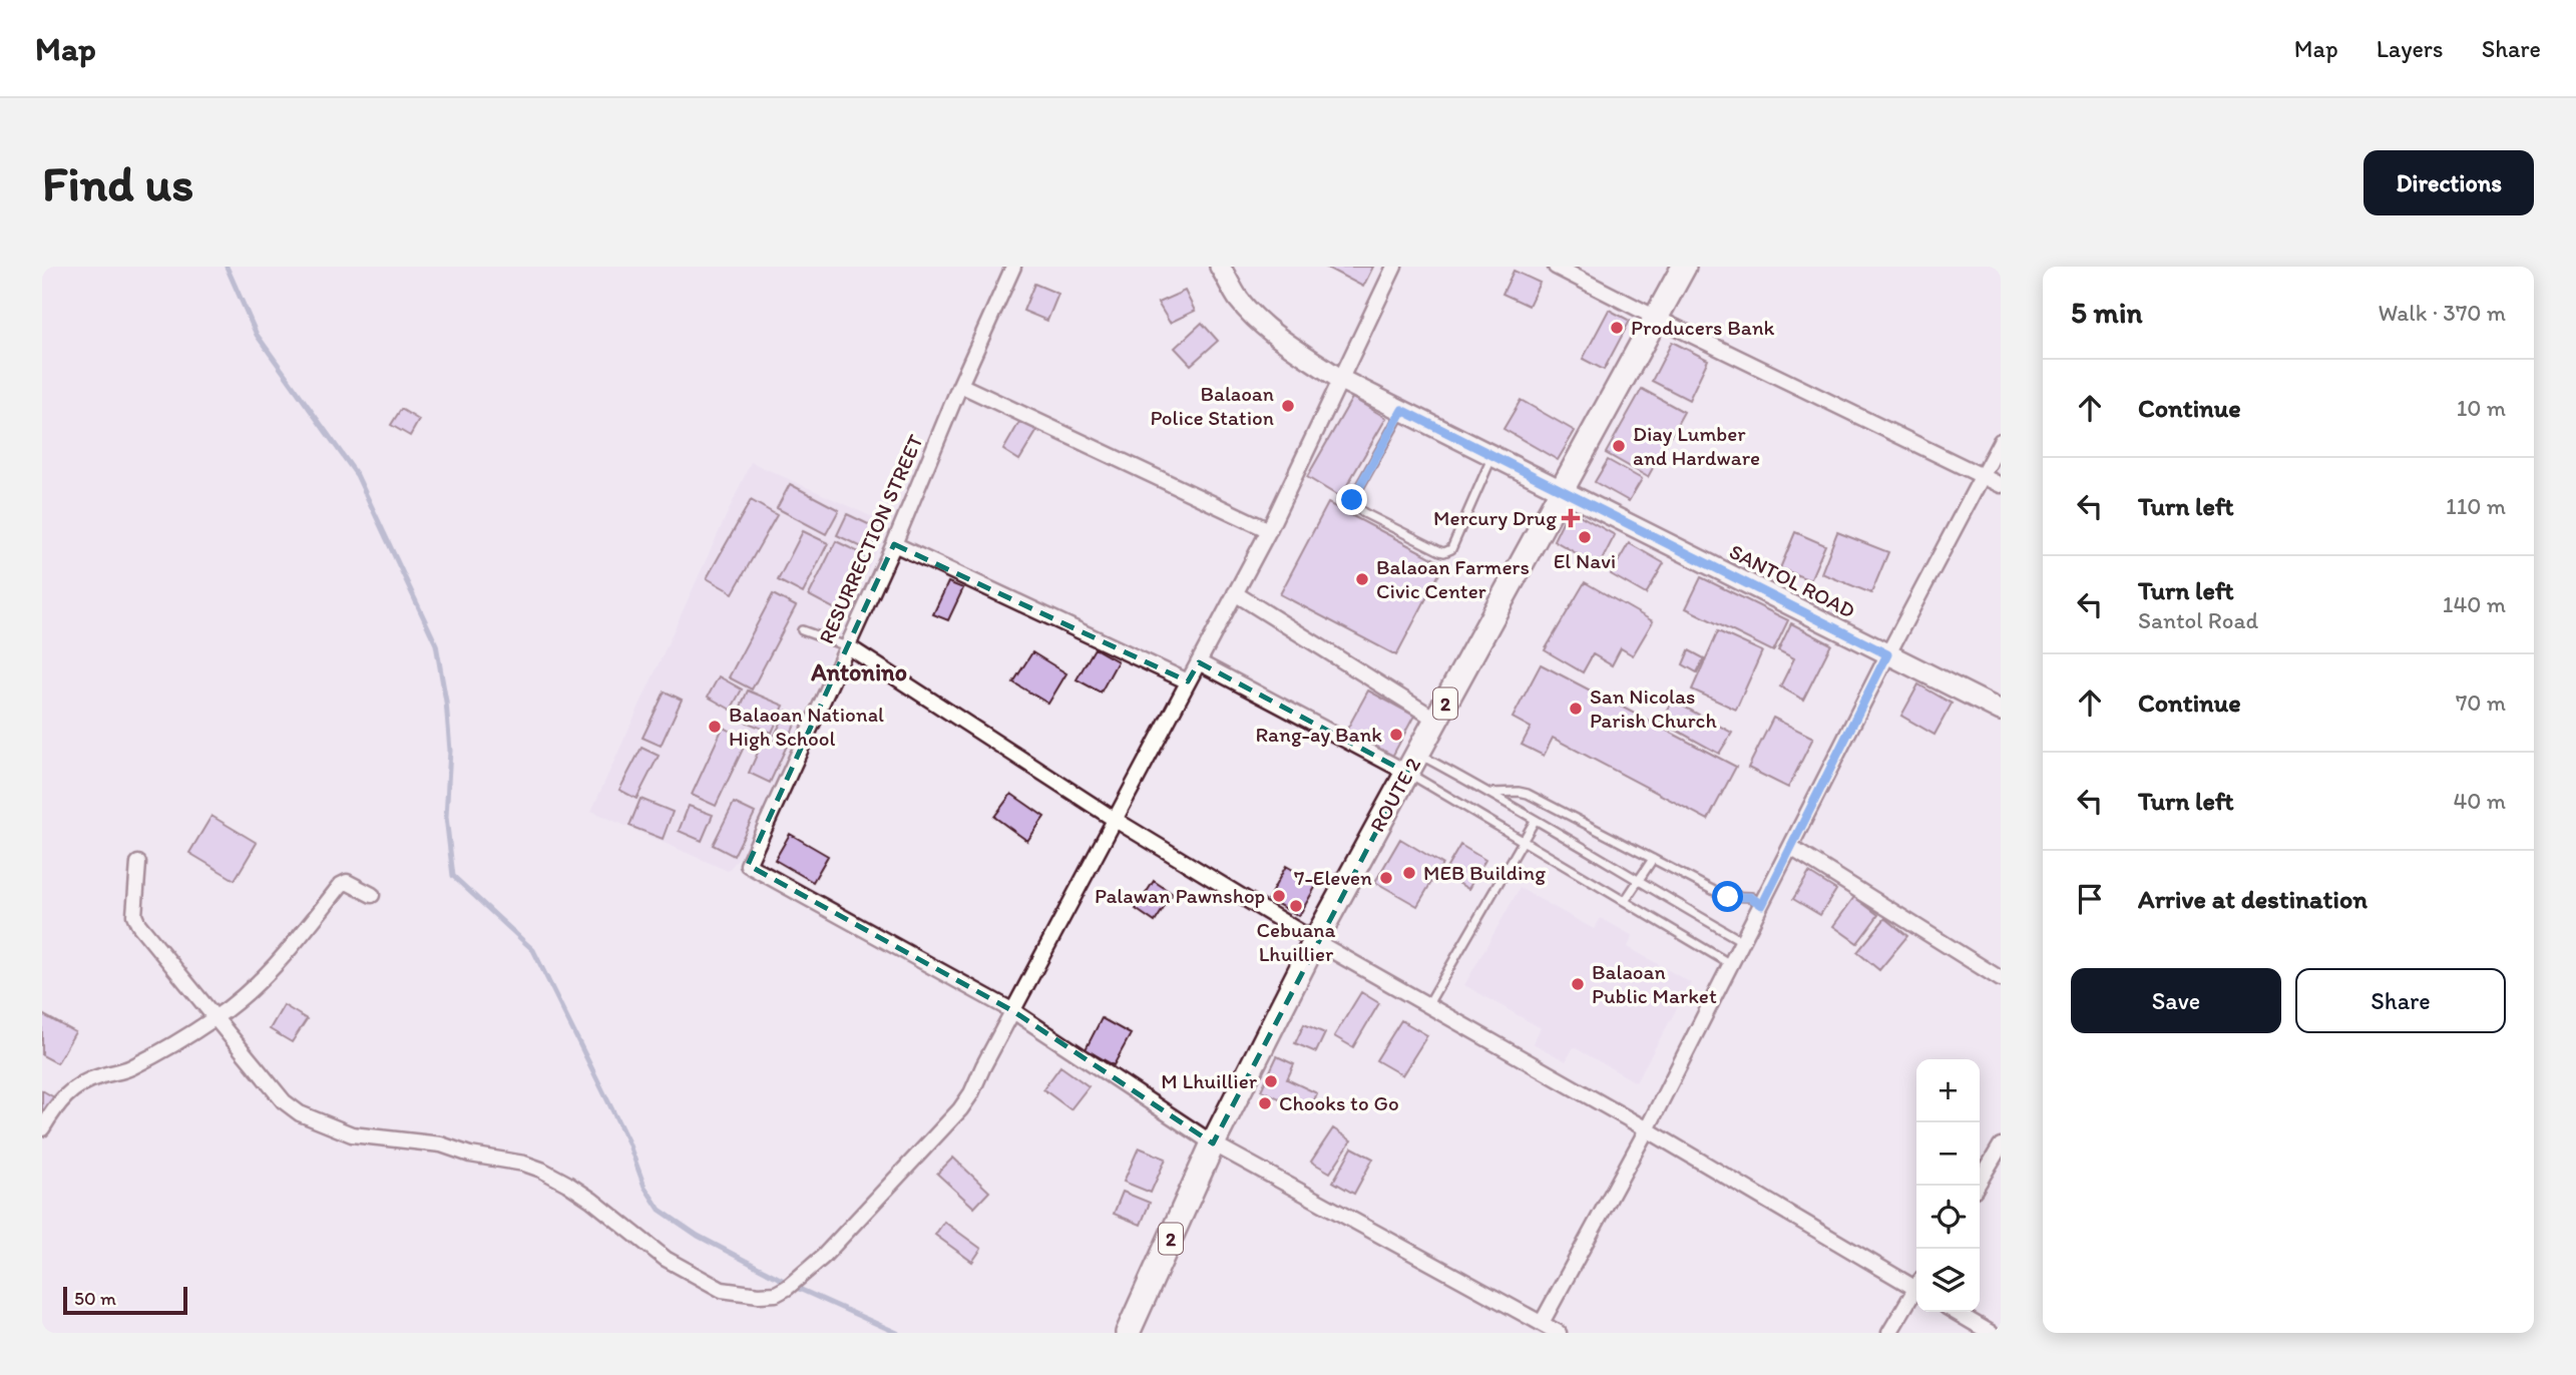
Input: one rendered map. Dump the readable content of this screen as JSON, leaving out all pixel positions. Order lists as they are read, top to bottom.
{
  "streets": {
    "highway": ["2", "ROUTE 2"],
    "main road": ["SANTOL ROAD"],
    "street": ["RESURRECTION STREET"]
  },
  "crossings": [
    ["SANTOL ROAD", "ROUTE 2"]
  ],
  "districts": ["Antonino"],
  "places": {
    "other": [
      "Producers Bank",
      "Balaoan Police Station",
      "Diay Lumber and Hardware",
      "El Navi",
      "Balaoan Farmers Civic Center",
      "San Nicolas Parish Church",
      "Balaoan National High School",
      "Rang-ay Bank",
      "MEB Building",
      "7-Eleven",
      "Palawan Pawnshop",
      "Cebuana Lhuillier",
      "Balaoan Public Market",
      "M Lhuillier",
      "Chooks to Go"
    ],
    "health": ["Mercury Drug"]
  },
  "scale_bar": "50 m",
  "page": {
    "header": "Map",
    "nav": ["Map", "Layers", "Share"],
    "buttons": [
      "Directions",
      ["Save", "Share"]
    ],
    "title": "Find us",
    "heading": ["5 min", "Walk · 370 m"],
    "list": [
      ["Continue", "10 m"],
      ["Turn left", "110 m"],
      ["Turn left", "Santol Road", "140 m"],
      ["Continue", "70 m"],
      ["Turn left", "40 m"],
      "Arrive at destination"
    ],
    "map_buttons": ["+", "−"],
    "scale": "50 m"
  }
}
